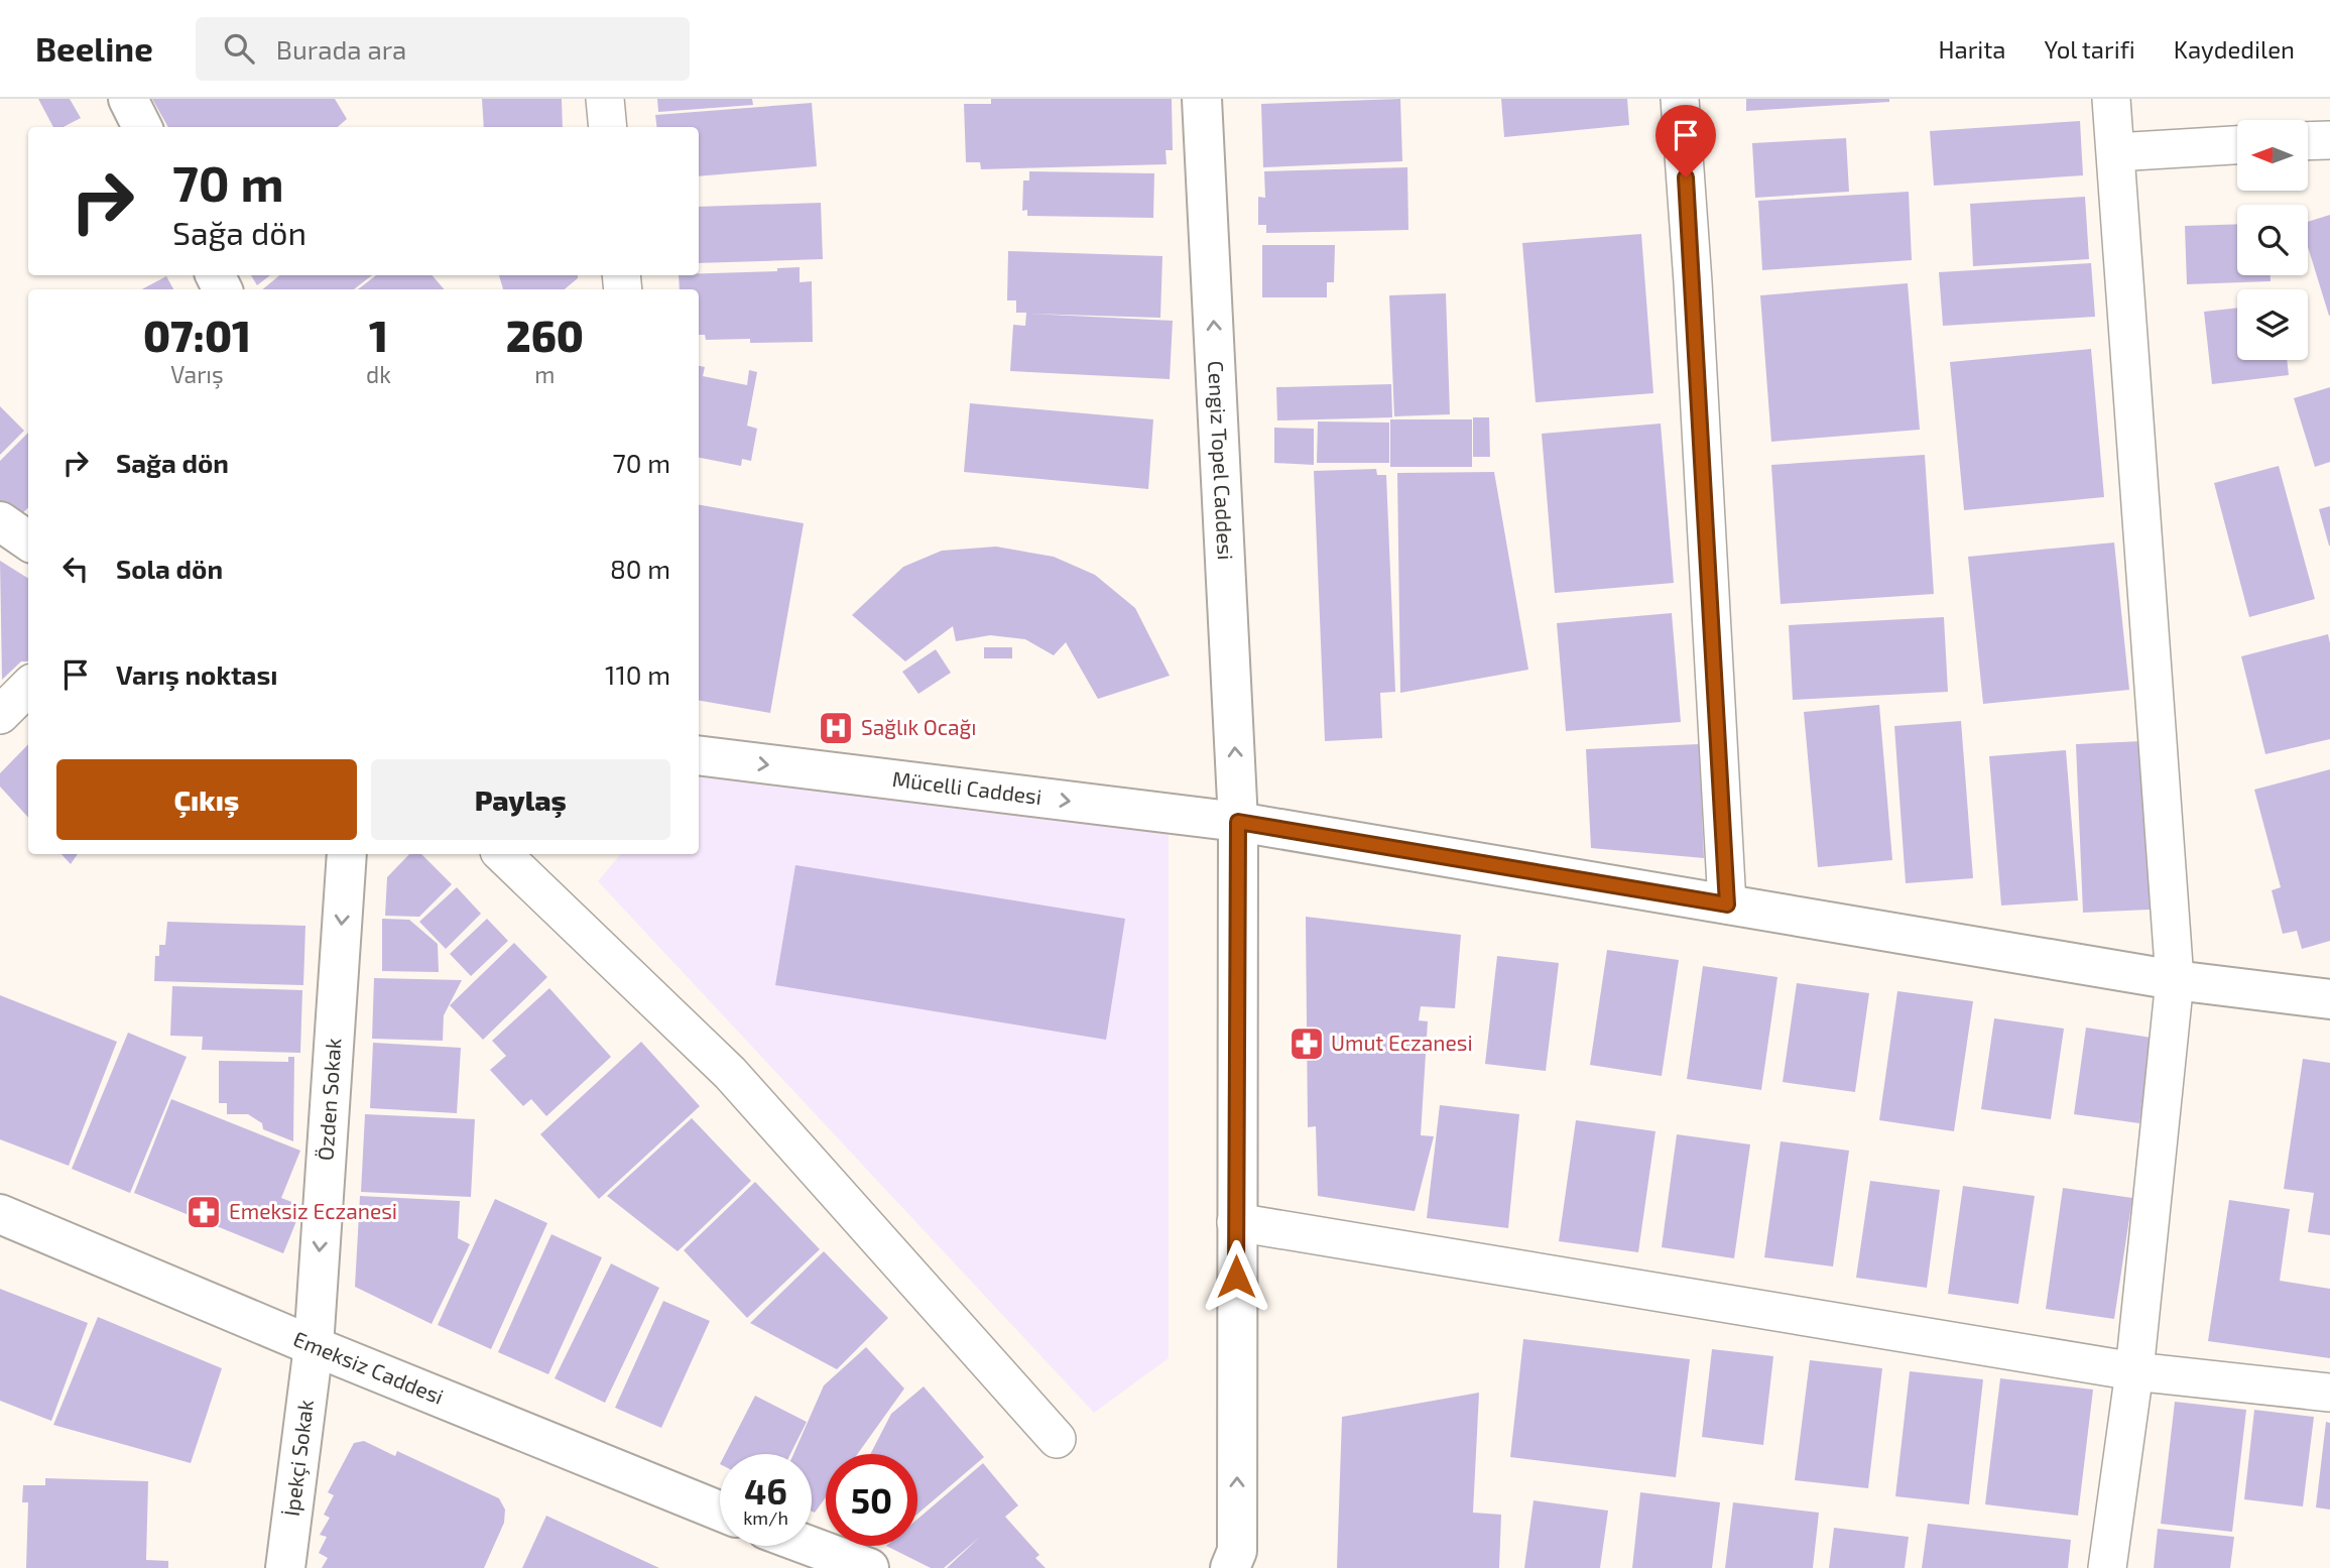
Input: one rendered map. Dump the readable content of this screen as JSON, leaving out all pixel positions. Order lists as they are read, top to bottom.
{
  "streets": {
    "main road": [
      "Cengiz Topel Caddesi",
      "Mücelli Caddesi",
      "Özden Sokak",
      "Emeksiz Caddesi",
      "İpekçi Sokak"
    ]
  },
  "crossings": [
    ["Cengiz Topel Caddesi", "Mücelli Caddesi"],
    ["Özden Sokak", "Emeksiz Caddesi"],
    ["Özden Sokak", "İpekçi Sokak"],
    ["Emeksiz Caddesi", "İpekçi Sokak"]
  ],
  "one_way": ["Cengiz Topel Caddesi", "Özden Sokak"],
  "places": {
    "hospital": ["Sağlık Ocağı"],
    "pharmacy": ["Umut Eczanesi", "Emeksiz Eczanesi"]
  },
  "north": "left",
  "page": {
    "header": "Beeline",
    "search": "Burada ara",
    "nav": ["Harita", "Yol tarifi", "Kaydedilen"],
    "turn": ["70 m", "Sağa dön"],
    "eta": [
      "07:01",
      "Varış",
      "1",
      "dk",
      "260",
      "m"
    ],
    "list": [
      {
        "name": "Sağa dön",
        "value": "70 m"
      },
      {
        "name": "Sola dön",
        "value": "80 m"
      },
      {
        "name": "Varış noktası",
        "value": "110 m"
      }
    ],
    "buttons": ["Çıkış", "Paylaş"],
    "speed": "46 km/h",
    "limit": "50"
  }
}
